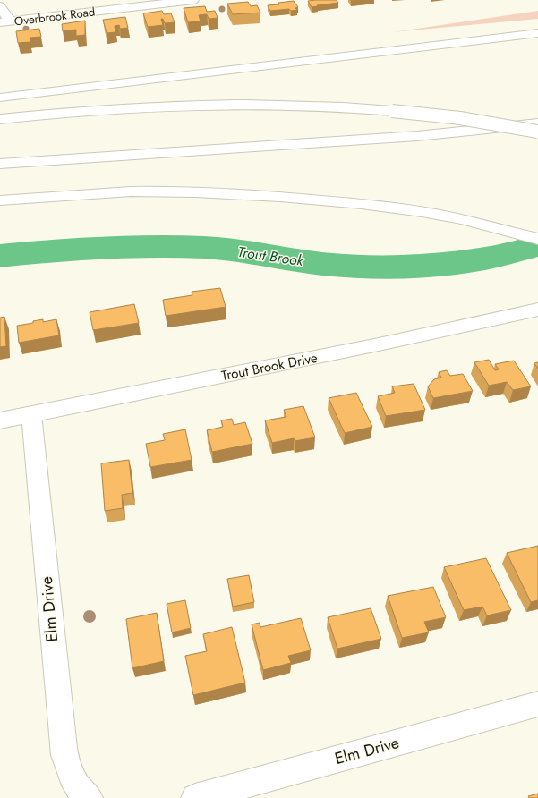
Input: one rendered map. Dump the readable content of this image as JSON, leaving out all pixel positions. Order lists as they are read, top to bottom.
{
  "streets": {
    "main road": ["Overbrook Road", "Trout Brook Drive", "Elm Drive"]
  },
  "crossings": [
    ["Trout Brook Drive", "Elm Drive"]
  ],
  "water": ["Trout Brook"]
}
